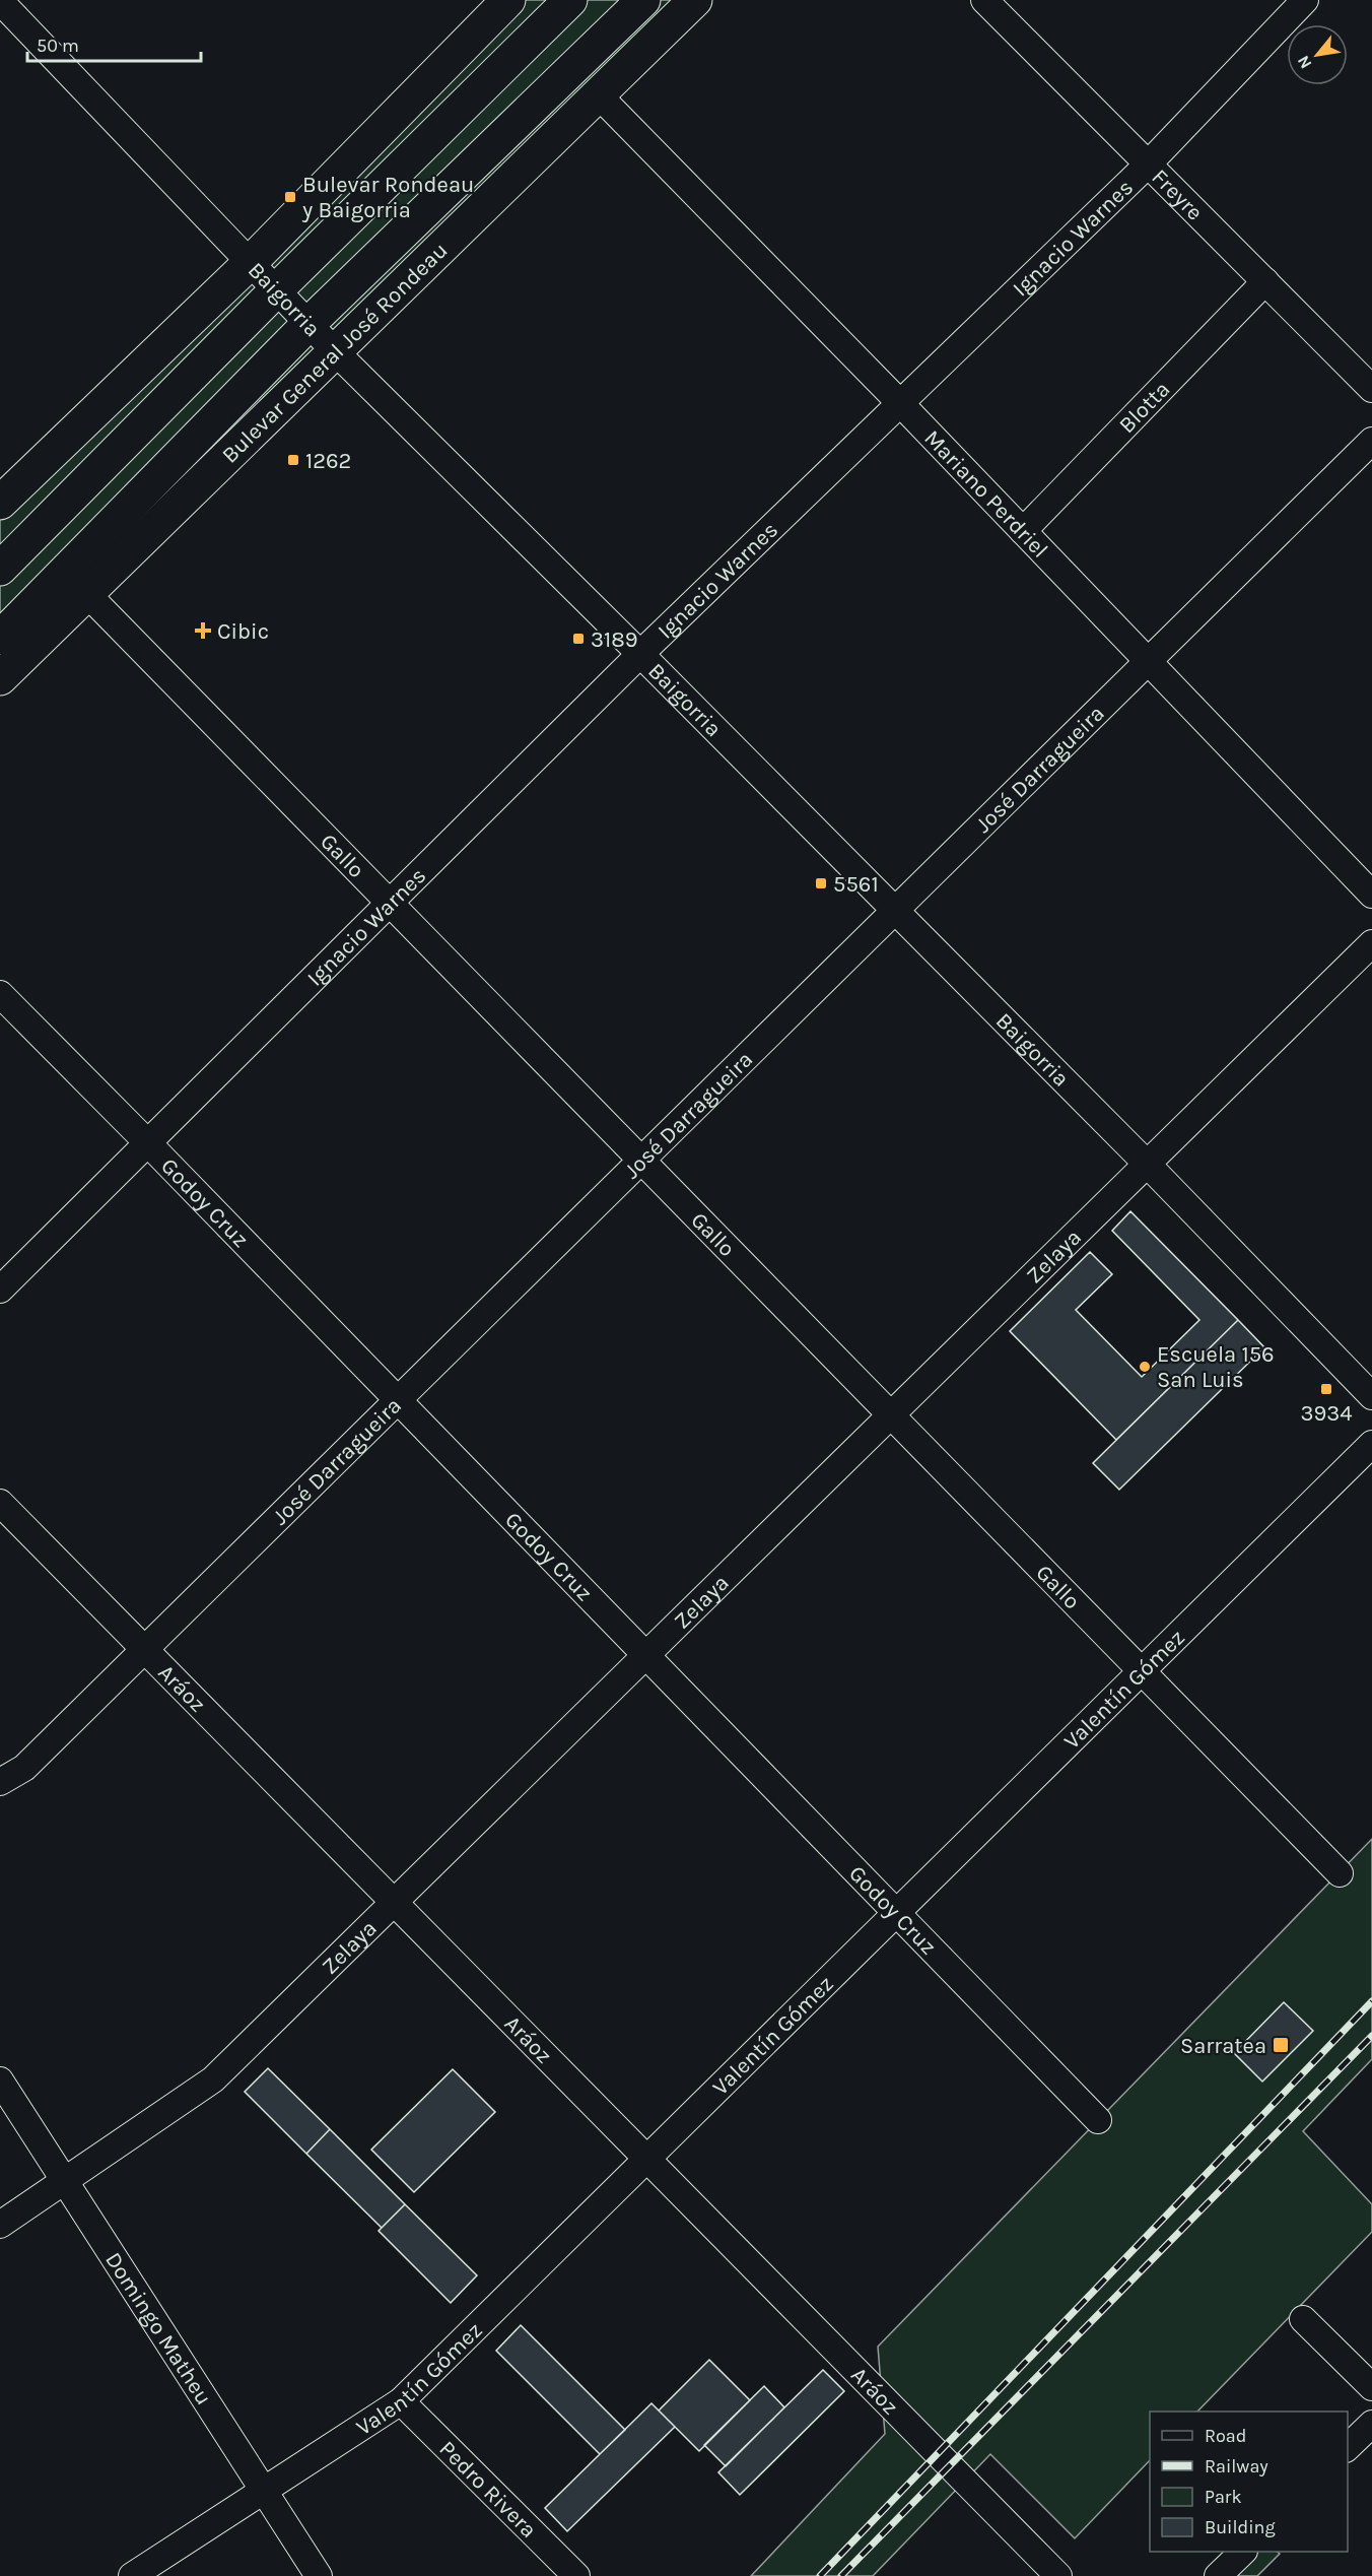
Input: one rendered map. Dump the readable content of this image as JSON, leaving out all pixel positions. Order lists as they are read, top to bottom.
{
  "streets": {
    "main road": ["Bulevar General José Rondeau"],
    "street": [
      "Freyre",
      "Ignacio Warnes",
      "Baigorria",
      "Blotta",
      "Mariano Perdriel",
      "José Darragueira",
      "Gallo",
      "Godoy Cruz",
      "Zelaya",
      "Aráoz",
      "Valentín Gómez",
      "Domingo Matheu",
      "Pedro Rivera"
    ]
  },
  "crossings": [
    ["Freyre", "Ignacio Warnes"],
    ["Freyre", "Blotta"],
    ["Ignacio Warnes", "Baigorria"],
    ["Ignacio Warnes", "Mariano Perdriel"],
    ["Ignacio Warnes", "Gallo"],
    ["Ignacio Warnes", "Godoy Cruz"],
    ["Baigorria", "Bulevar General José Rondeau"],
    ["Baigorria", "José Darragueira"],
    ["Baigorria", "Zelaya"],
    ["Bulevar General José Rondeau", "Mariano Perdriel"],
    ["Bulevar General José Rondeau", "Gallo"],
    ["Blotta", "Mariano Perdriel"],
    ["Mariano Perdriel", "José Darragueira"],
    ["José Darragueira", "Gallo"],
    ["José Darragueira", "Godoy Cruz"],
    ["José Darragueira", "Aráoz"],
    ["Gallo", "Zelaya"],
    ["Gallo", "Valentín Gómez"],
    ["Godoy Cruz", "Zelaya"],
    ["Godoy Cruz", "Valentín Gómez"],
    ["Zelaya", "Aráoz"],
    ["Zelaya", "Domingo Matheu"],
    ["Aráoz", "Valentín Gómez"],
    ["Valentín Gómez", "Domingo Matheu"],
    ["Valentín Gómez", "Pedro Rivera"]
  ],
  "places": {
    "transit": [
      "Bulevar Rondeau y Baigorria",
      "1262",
      "3189",
      "5561",
      "3934",
      "Sarratea"
    ],
    "health": ["Cibic"],
    "other": ["Escuela 156 San Luis"]
  },
  "legend": [
    "Road",
    "Railway",
    "Park",
    "Building"
  ],
  "scale_bar": "50 m",
  "north": "bottom left"
}
